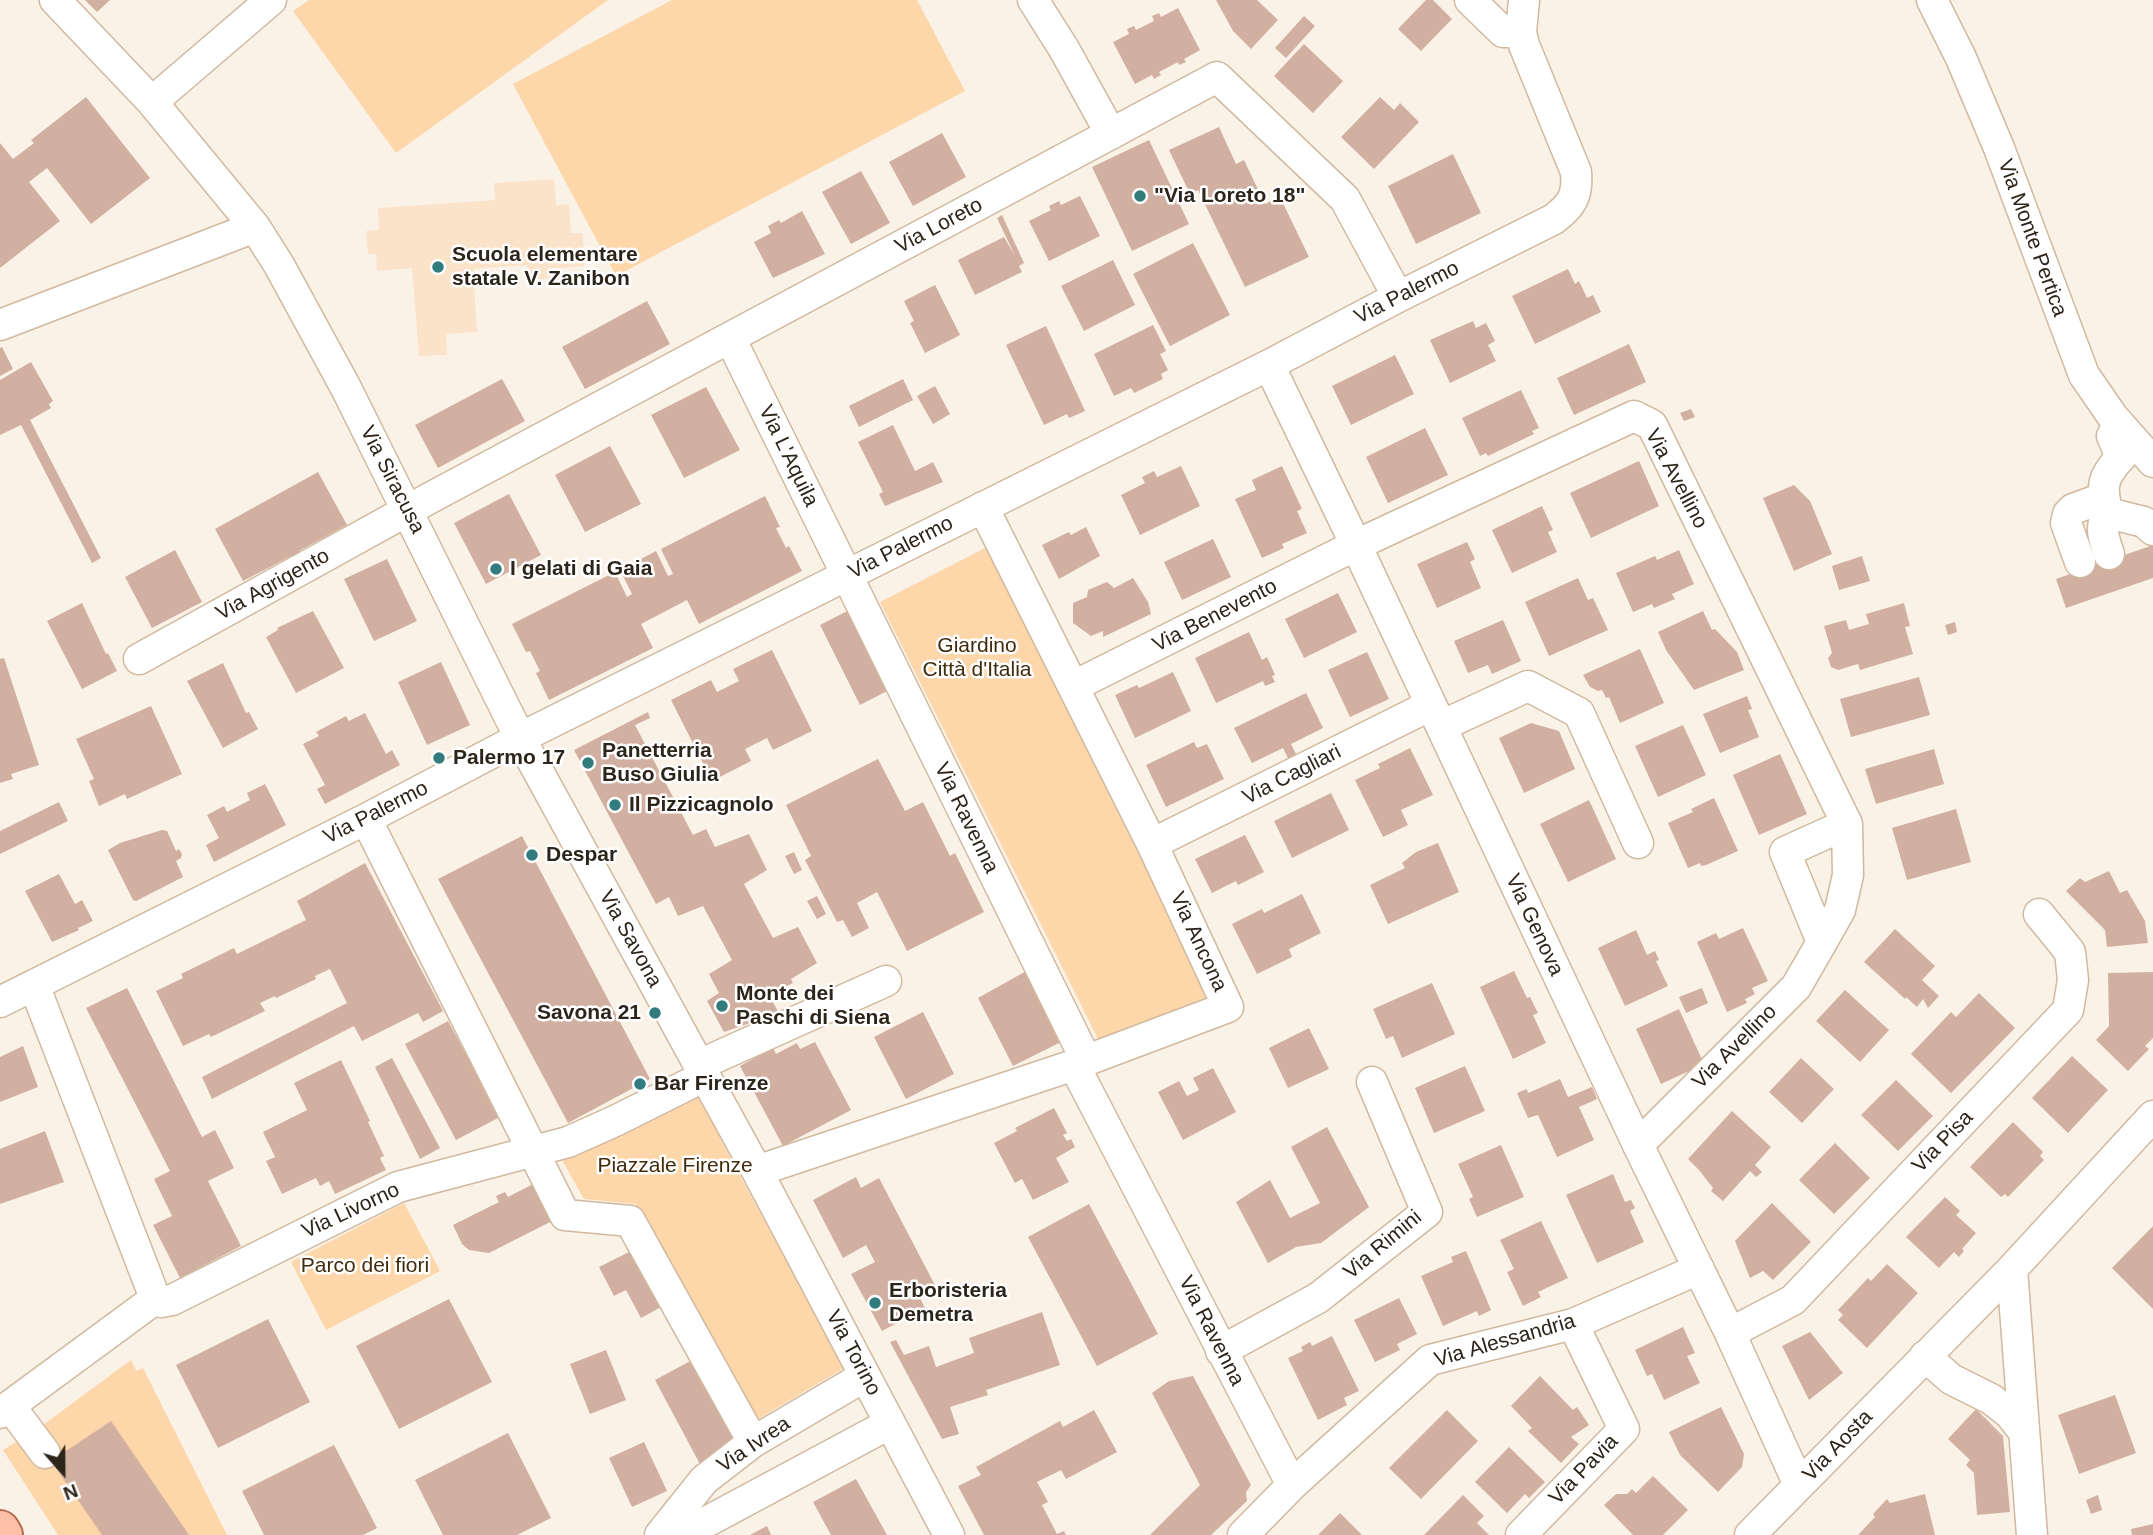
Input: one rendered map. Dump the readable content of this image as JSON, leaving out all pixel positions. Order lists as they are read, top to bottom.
{
  "streets": {
    "street": [
      "Via Loreto",
      "Via Monte Pertica",
      "Via Palermo",
      "Via L'Aquila",
      "Via Avellino",
      "Via Siracusa",
      "Via Agrigento",
      "Via Benevento",
      "Via Cagliari",
      "Via Ravenna",
      "Via Genova",
      "Via Savona",
      "Via Ancona",
      "Via Pisa",
      "Via Livorno",
      "Via Rimini",
      "Via Alessandria",
      "Via Torino",
      "Via Ivrea",
      "Via Aosta",
      "Via Pavia"
    ]
  },
  "crossings": [
    ["Via Loreto", "Via Palermo"],
    ["Via Loreto", "Via L'Aquila"],
    ["Via Loreto", "Via Siracusa"],
    ["Via Loreto", "Via Agrigento"],
    ["Via Palermo", "Via L'Aquila"],
    ["Via Palermo", "Via Siracusa"],
    ["Via Palermo", "Via Ravenna"],
    ["Via Palermo", "Via Genova"],
    ["Via Palermo", "Via Savona"],
    ["Via Palermo", "Via Ancona"],
    ["Via L'Aquila", "Via Ravenna"],
    ["Via Avellino", "Via Benevento"],
    ["Via Avellino", "Via Genova"],
    ["Via Siracusa", "Via Agrigento"],
    ["Via Siracusa", "Via Savona"],
    ["Via Benevento", "Via Genova"],
    ["Via Benevento", "Via Ancona"],
    ["Via Cagliari", "Via Genova"],
    ["Via Cagliari", "Via Ancona"],
    ["Via Ravenna", "Via Ancona"],
    ["Via Ravenna", "Via Rimini"],
    ["Via Ravenna", "Via Alessandria"],
    ["Via Genova", "Via Pisa"],
    ["Via Genova", "Via Alessandria"],
    ["Via Genova", "Via Aosta"],
    ["Via Savona", "Via Ancona"],
    ["Via Savona", "Via Livorno"],
    ["Via Savona", "Via Torino"],
    ["Via Ancona", "Via Torino"],
    ["Via Alessandria", "Via Pavia"],
    ["Via Torino", "Via Ivrea"]
  ],
  "parks": ["Giardino Città d'Italia", "Piazzale Firenze", "Parco dei fiori"],
  "places": [
    "\"Via Loreto 18\"",
    "Scuola elementare statale V. Zanibon",
    "I gelati di Gaia",
    "Palermo 17",
    "Panetterria Buso Giulia",
    "Il Pizzicagnolo",
    "Despar",
    "Monte dei Paschi di Siena",
    "Savona 21",
    "Bar Firenze",
    "Erboristeria Demetra"
  ],
  "north": "bottom"
}
